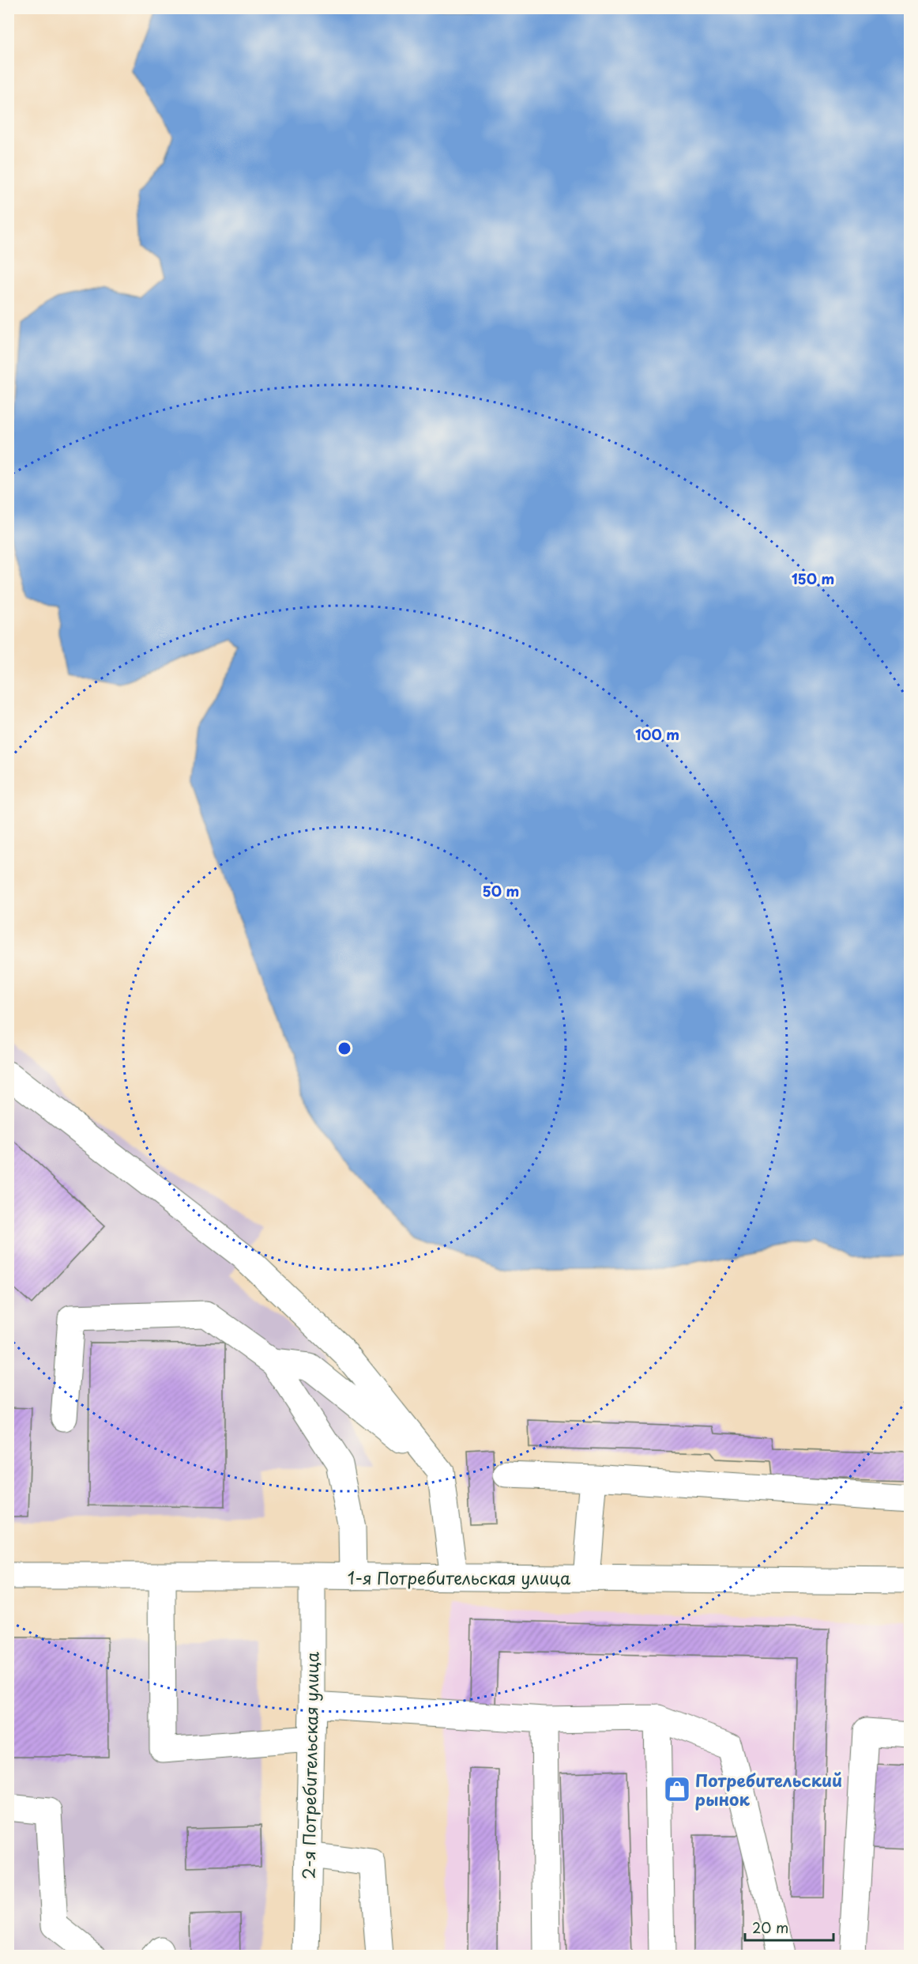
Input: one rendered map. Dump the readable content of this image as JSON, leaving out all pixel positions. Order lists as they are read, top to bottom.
{
  "streets": {
    "street": ["1-я Потребительская улица", "2-я Потребительская улица"]
  },
  "crossings": [
    ["1-я Потребительская улица", "2-я Потребительская улица"]
  ],
  "places": {
    "shop": ["Потребительский рынок"]
  },
  "scale_bar": "20 m",
  "rings": ["150 m", "100 m", "50 m"]
}
